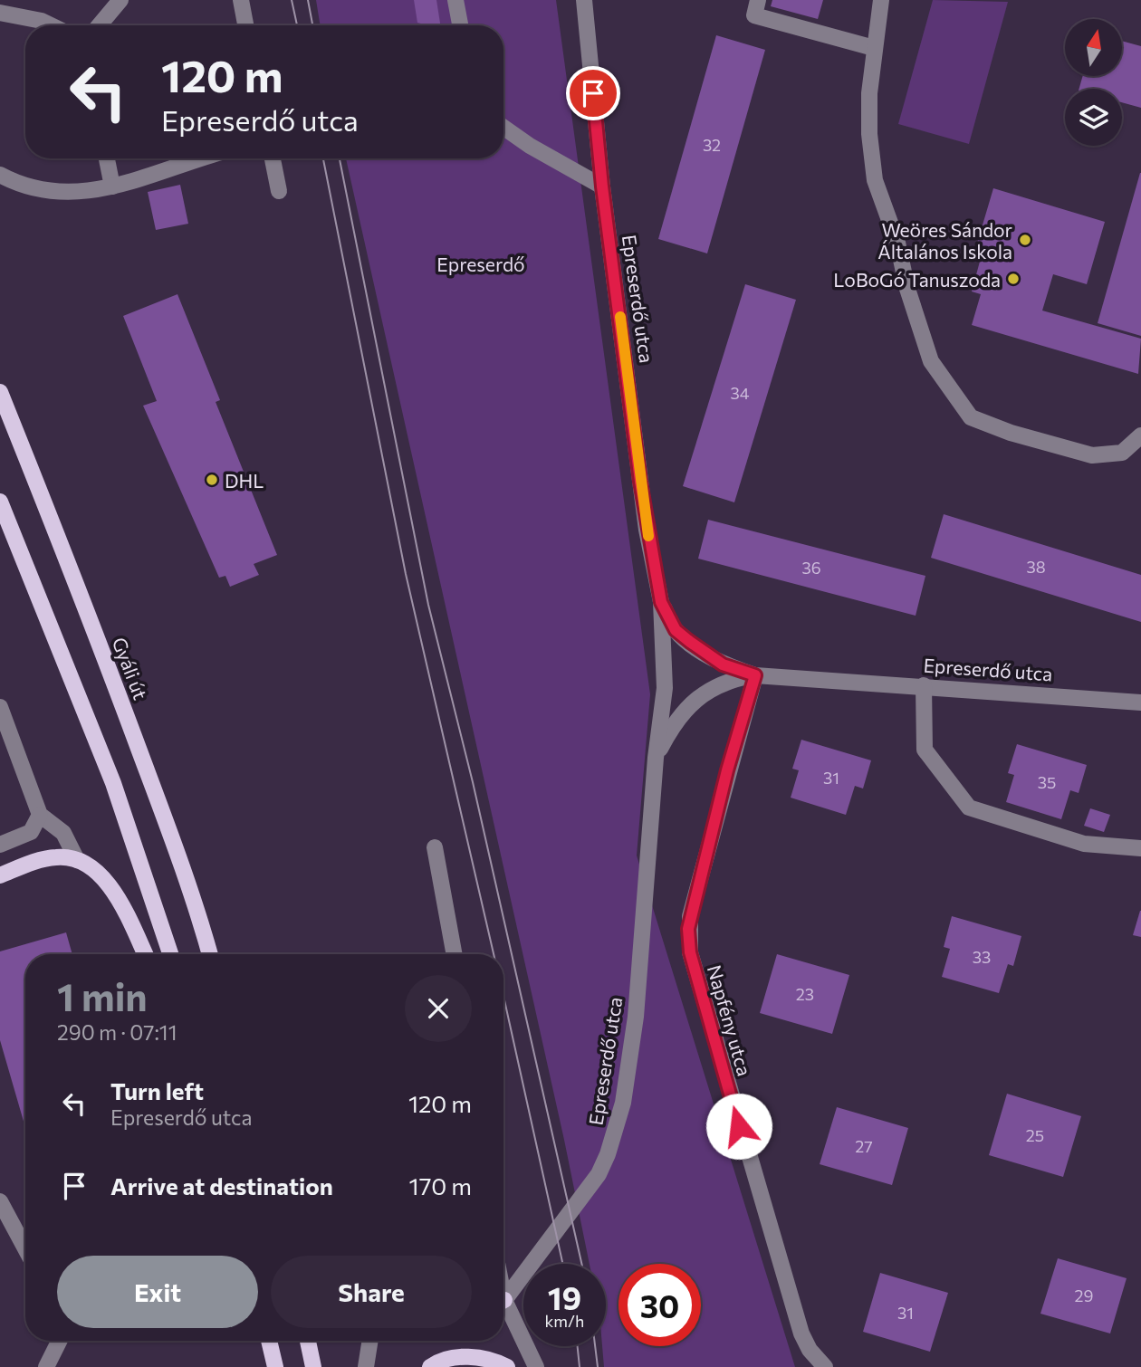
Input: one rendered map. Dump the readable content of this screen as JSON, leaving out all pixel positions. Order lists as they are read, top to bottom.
{
  "streets": {
    "main road": ["Gyáli út"],
    "street": ["Epreserdő utca", "Napfény utca"]
  },
  "crossings": [
    ["Epreserdő utca", "Napfény utca"]
  ],
  "parks": ["Epreserdő"],
  "places": ["Weöres Sándor Általános Iskola", "LoBoGó Tanuszoda", "DHL"],
  "house_numbers": [
    "32",
    "34",
    "38",
    "36",
    "31",
    "35",
    "33",
    "23",
    "25",
    "27",
    "29",
    "31"
  ],
  "north": "top",
  "page": {
    "turn": ["120 m", "Epreserdő utca"],
    "heading": ["1 min", "290 m · 07:11"],
    "list": [
      {
        "name": "Turn left",
        "note": "Epreserdő utca",
        "value": "120 m"
      },
      {
        "name": "Arrive at destination",
        "value": "170 m"
      }
    ],
    "buttons": ["Exit", "Share"],
    "speed": "19 km/h",
    "limit": "30"
  }
}
